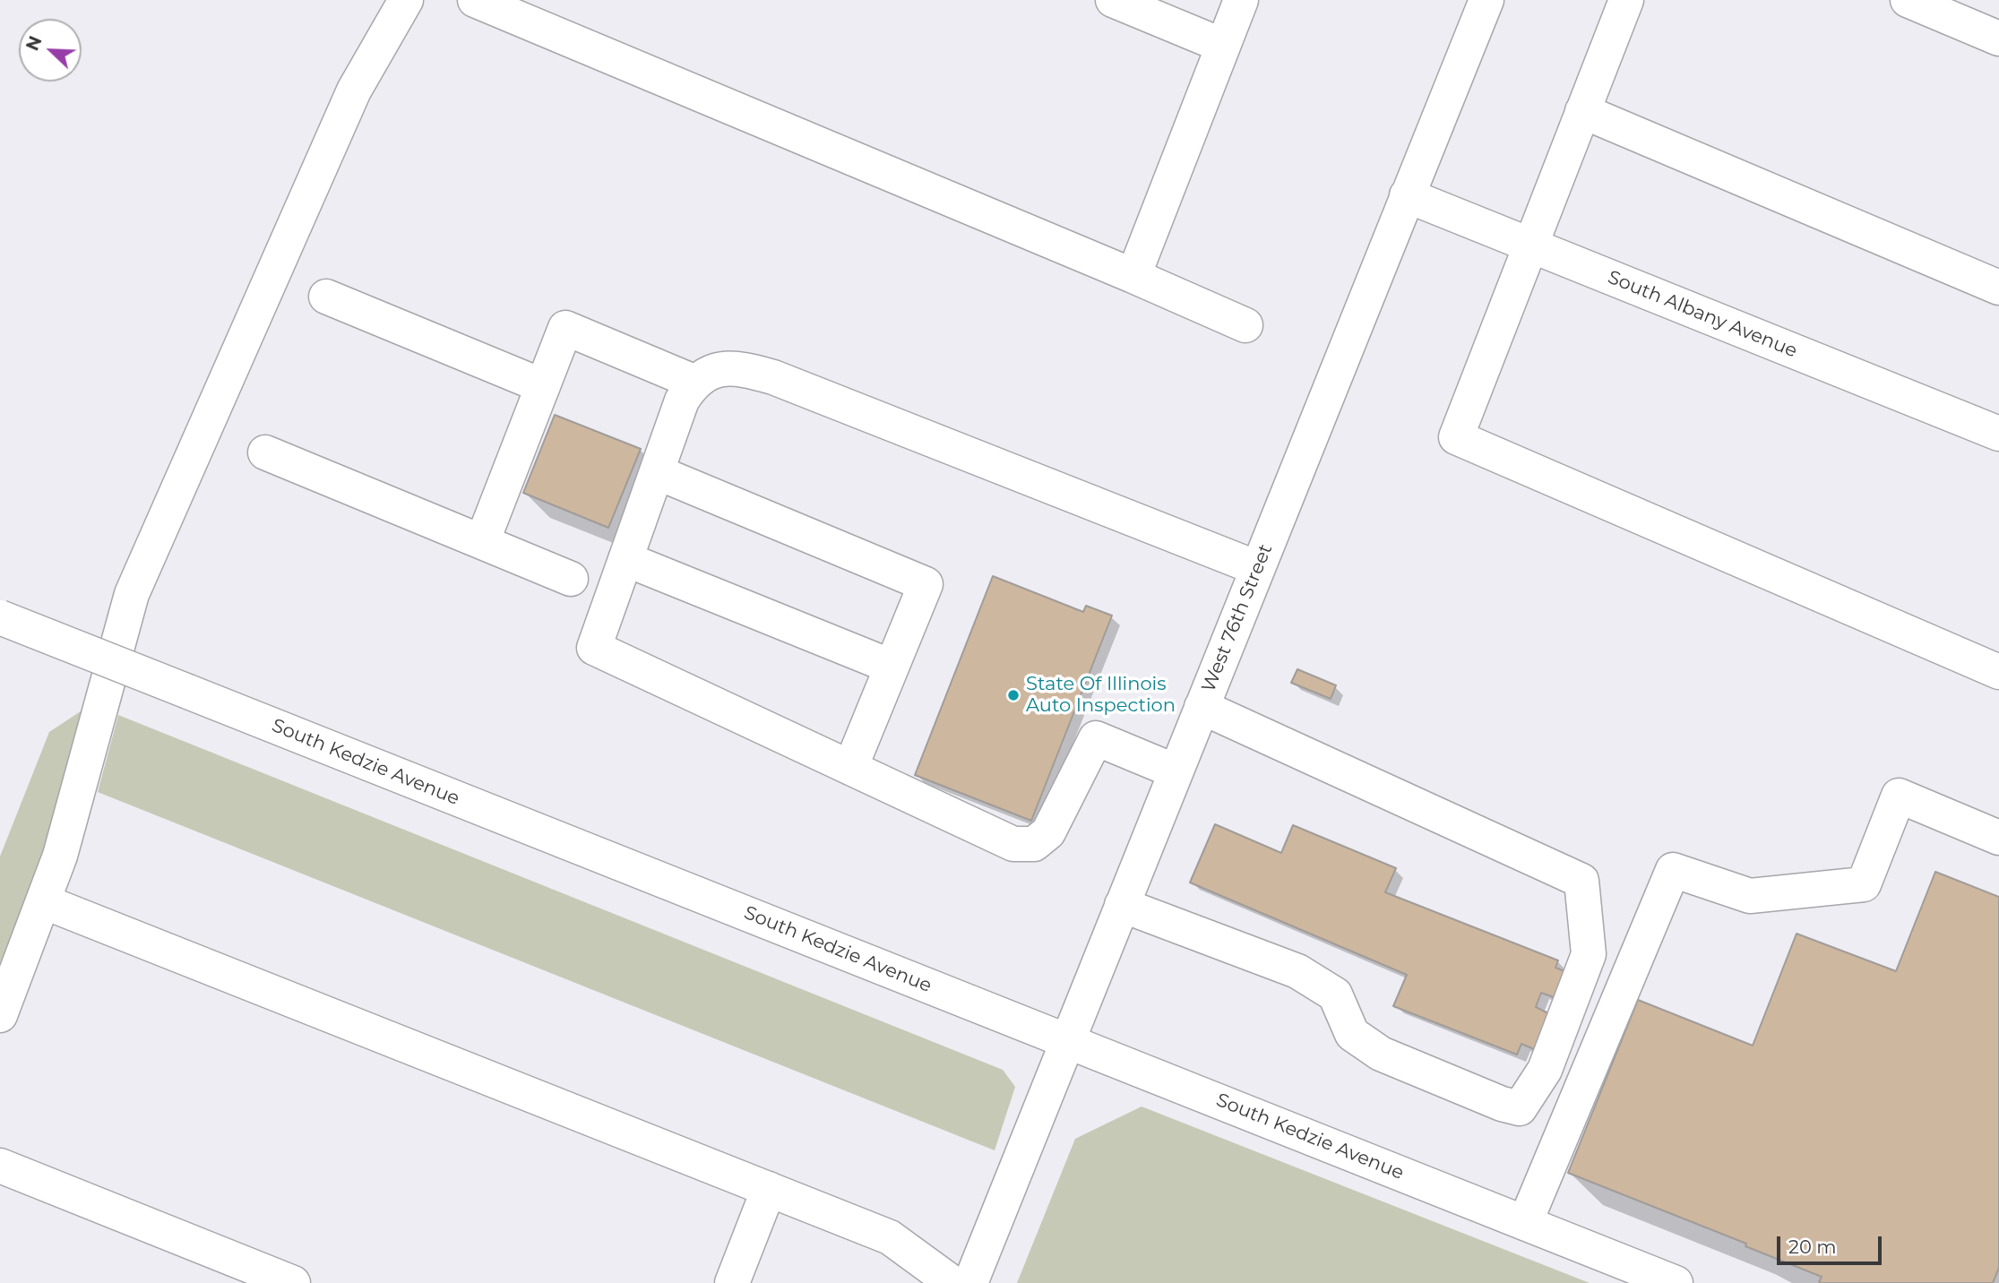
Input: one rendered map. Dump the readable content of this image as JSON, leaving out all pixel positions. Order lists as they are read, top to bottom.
{
  "streets": {
    "main road": ["South Albany Avenue", "West 76th Street", "South Kedzie Avenue"]
  },
  "crossings": [
    ["South Albany Avenue", "West 76th Street"],
    ["West 76th Street", "South Kedzie Avenue"]
  ],
  "places": ["State Of Illinois Auto Inspection"],
  "scale_bar": "20 m",
  "north": "top left"
}
